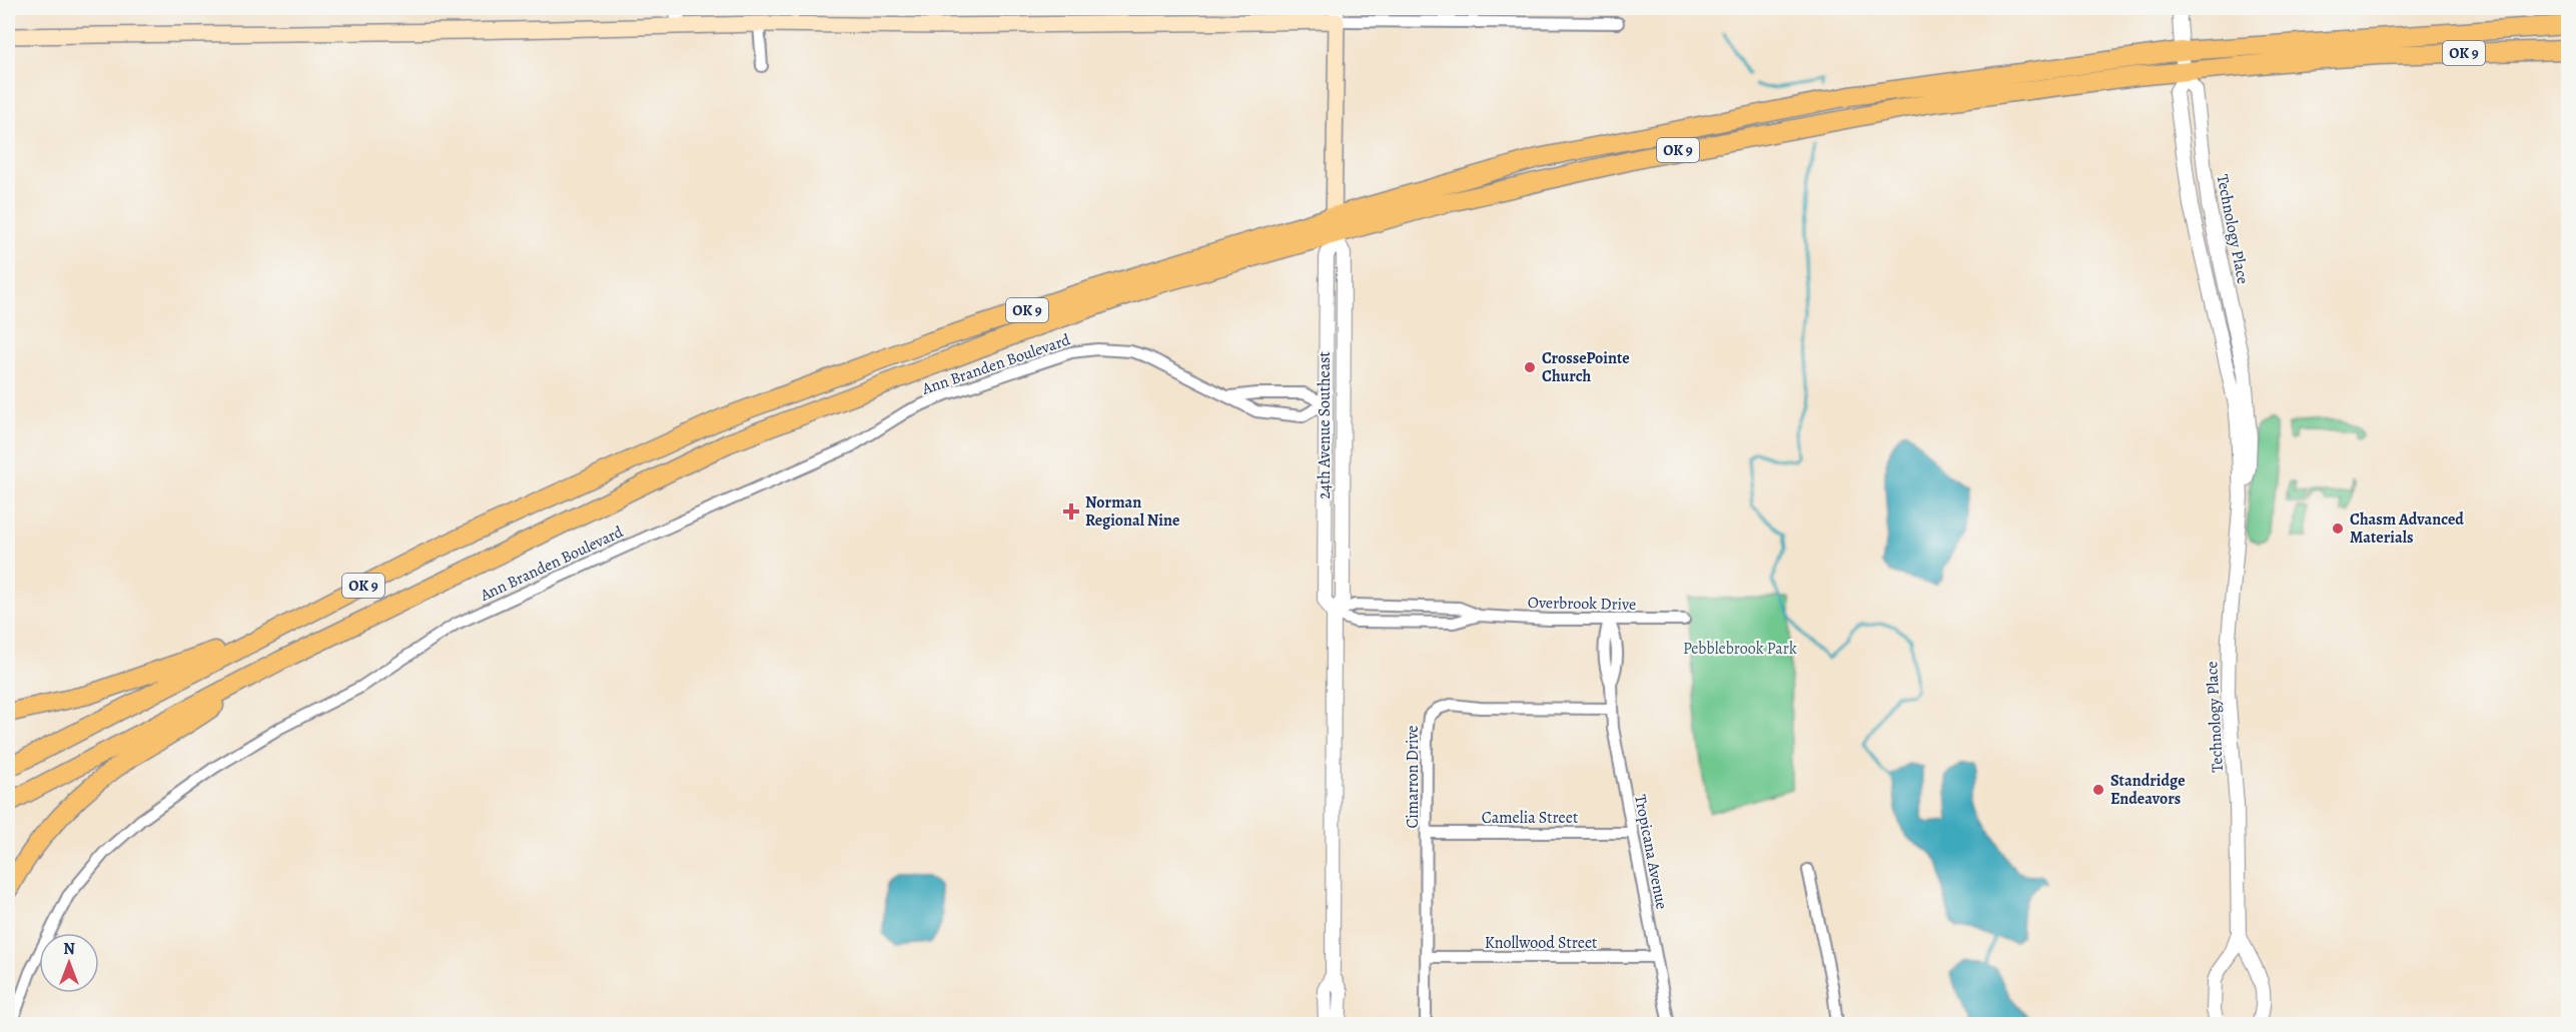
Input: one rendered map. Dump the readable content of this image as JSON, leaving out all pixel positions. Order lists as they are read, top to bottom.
{
  "streets": {
    "highway": ["OK 9"],
    "main road": ["24th Avenue Southeast"],
    "street": [
      "Technology Place",
      "Ann Branden Boulevard",
      "Overbrook Drive",
      "Cimarron Drive",
      "Camelia Street",
      "Tropicana Avenue",
      "Knollwood Street"
    ]
  },
  "crossings": [
    ["OK 9", "Technology Place"],
    ["OK 9", "24th Avenue Southeast"],
    ["Ann Branden Boulevard", "24th Avenue Southeast"],
    ["24th Avenue Southeast", "Overbrook Drive"],
    ["Overbrook Drive", "Tropicana Avenue"],
    ["Cimarron Drive", "Camelia Street"],
    ["Cimarron Drive", "Tropicana Avenue"],
    ["Cimarron Drive", "Knollwood Street"],
    ["Camelia Street", "Tropicana Avenue"],
    ["Tropicana Avenue", "Knollwood Street"]
  ],
  "parks": ["Pebblebrook Park"],
  "places": {
    "other": ["CrossePointe Church", "Chasm Advanced Materials", "Standridge Endeavors"],
    "health": ["Norman Regional Nine"]
  },
  "north": "top"
}
